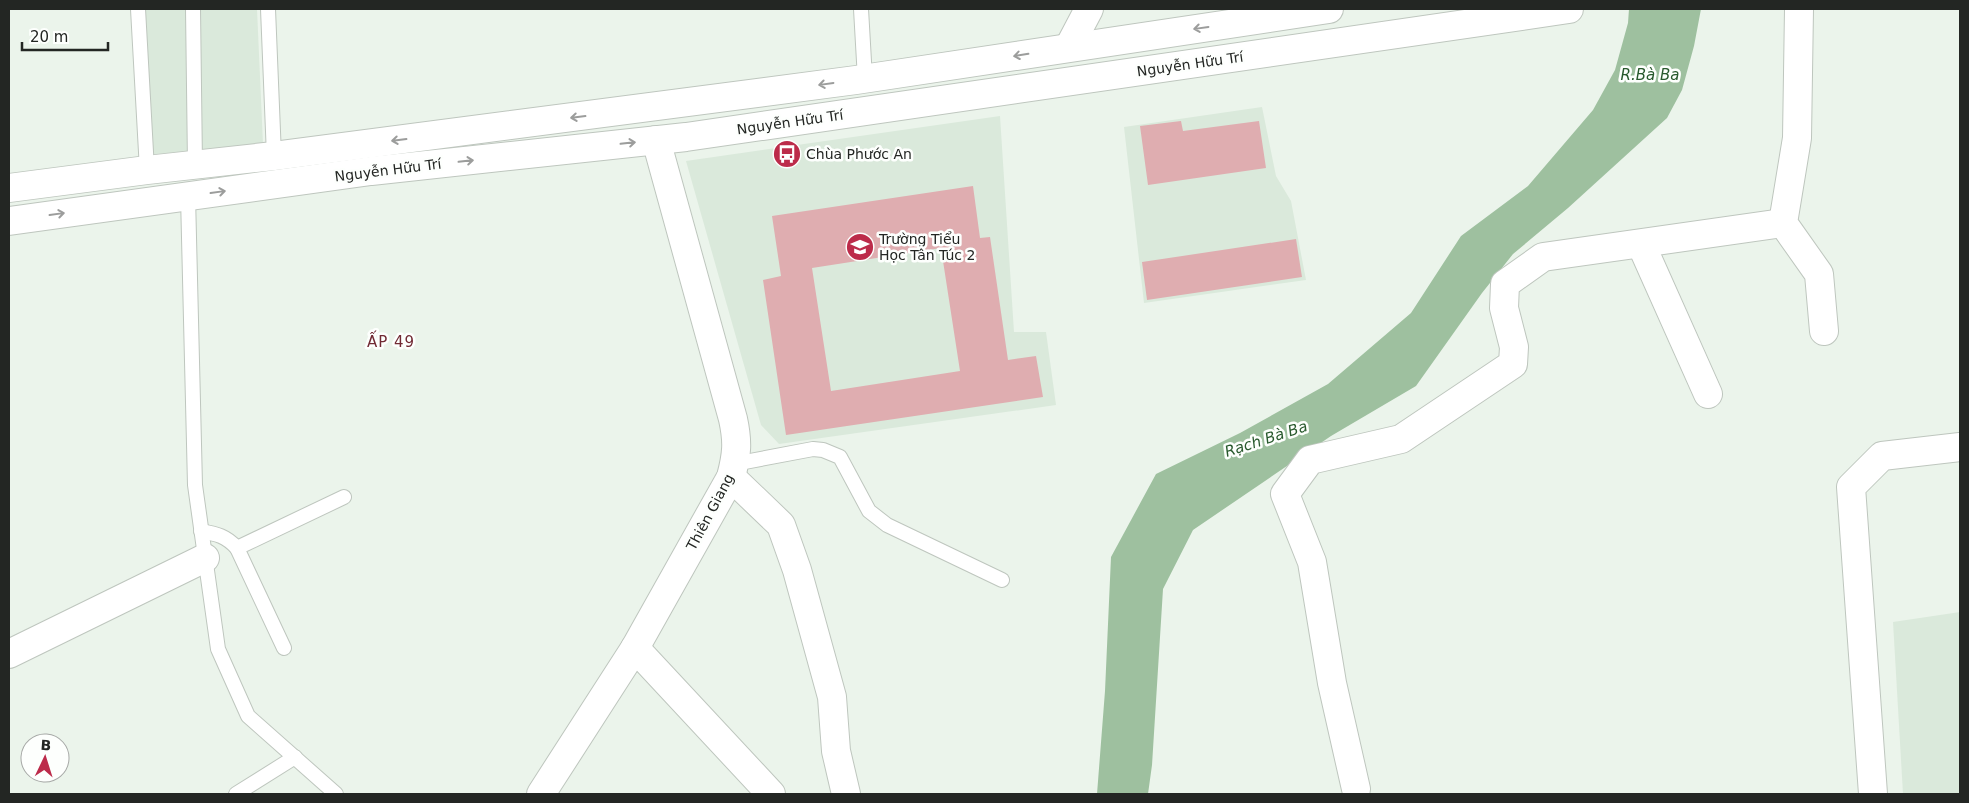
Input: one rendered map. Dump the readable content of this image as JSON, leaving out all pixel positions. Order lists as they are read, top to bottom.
{
  "streets": {
    "street": ["Nguyễn Hữu Trí", "Thiên Giang"]
  },
  "crossings": [
    ["Nguyễn Hữu Trí", "Thiên Giang"]
  ],
  "districts": ["ẤP 49"],
  "water": ["R.Bà Ba", "Rạch Bà Ba"],
  "places": {
    "bus stop": ["Chùa Phước An"],
    "school or university": ["Trường Tiểu Học Tân Túc 2"]
  },
  "scale_bar": "20 m",
  "north": "top"
}
